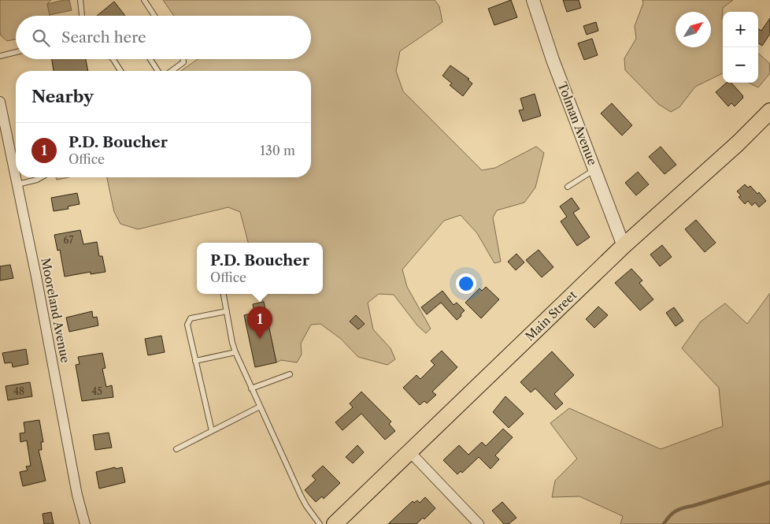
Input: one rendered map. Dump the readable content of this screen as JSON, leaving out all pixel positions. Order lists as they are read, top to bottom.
{
  "streets": {
    "main road": ["Main Street"],
    "street": ["Tolman Avenue", "Mooreland Avenue"]
  },
  "crossings": [
    ["Tolman Avenue", "Main Street"]
  ],
  "house_numbers": ["67", "48", "45"],
  "north": "top right",
  "page": {
    "map_buttons": ["+", "−"],
    "search": "Search here",
    "heading": "Nearby",
    "list": [
      {
        "mark": "1",
        "name": "P.D. Boucher",
        "note": "Office",
        "value": "130 m"
      }
    ],
    "popup": ["P.D. Boucher", "Office"],
    "pins": "1"
  }
}
